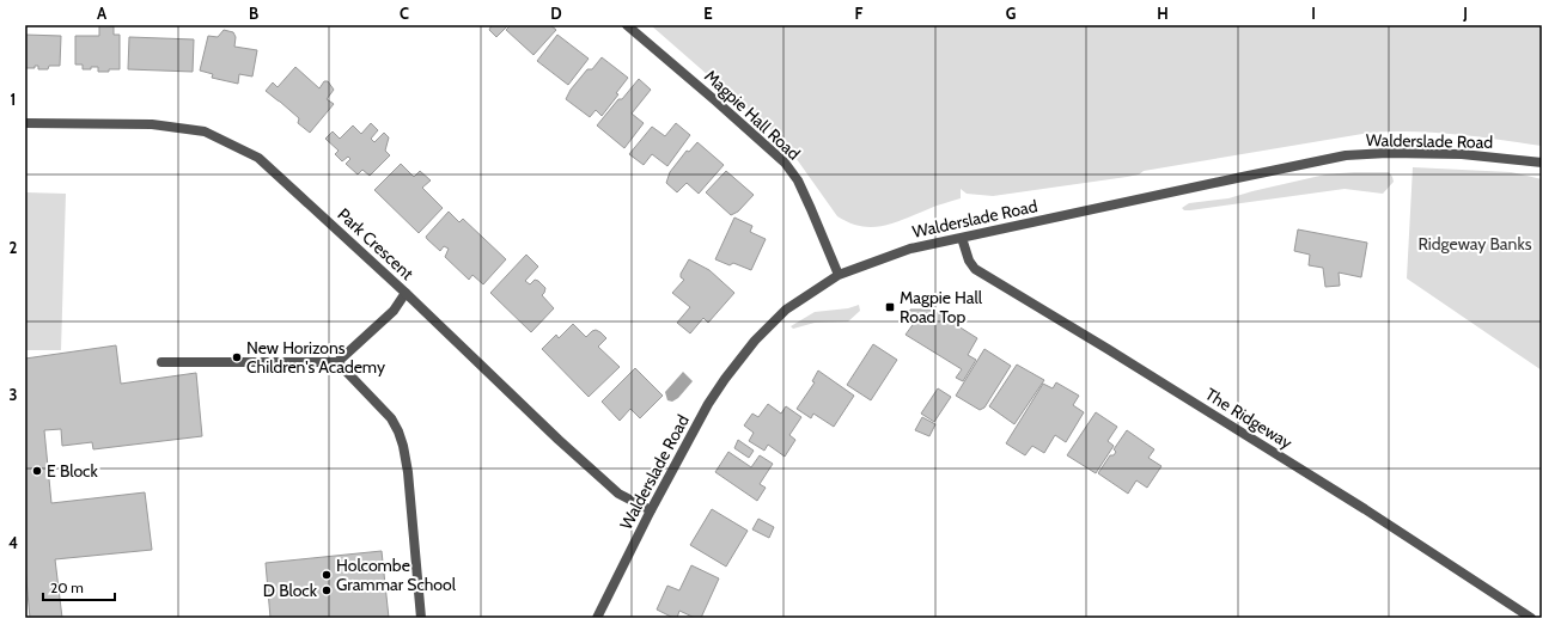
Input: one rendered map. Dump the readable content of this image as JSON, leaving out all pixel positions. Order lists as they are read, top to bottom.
{
  "streets": {
    "street": [
      "Magpie Hall Road",
      "Walderslade Road",
      "Park Crescent",
      "The Ridgeway"
    ]
  },
  "crossings": [
    ["Magpie Hall Road", "Walderslade Road"],
    ["Walderslade Road", "Park Crescent"],
    ["Walderslade Road", "The Ridgeway"]
  ],
  "parks": ["Ridgeway Banks"],
  "places": {
    "transit": ["Magpie Hall Road Top"],
    "other": [
      "New Horizons Children's Academy",
      "E Block",
      "Holcombe Grammar School",
      "D Block"
    ]
  },
  "scale_bar": "20 m",
  "grid": {
    "columns": [
      "A",
      "B",
      "C",
      "D",
      "E",
      "F",
      "G",
      "H",
      "I",
      "J"
    ],
    "rows": [
      "1",
      "2",
      "3",
      "4"
    ]
  }
}
